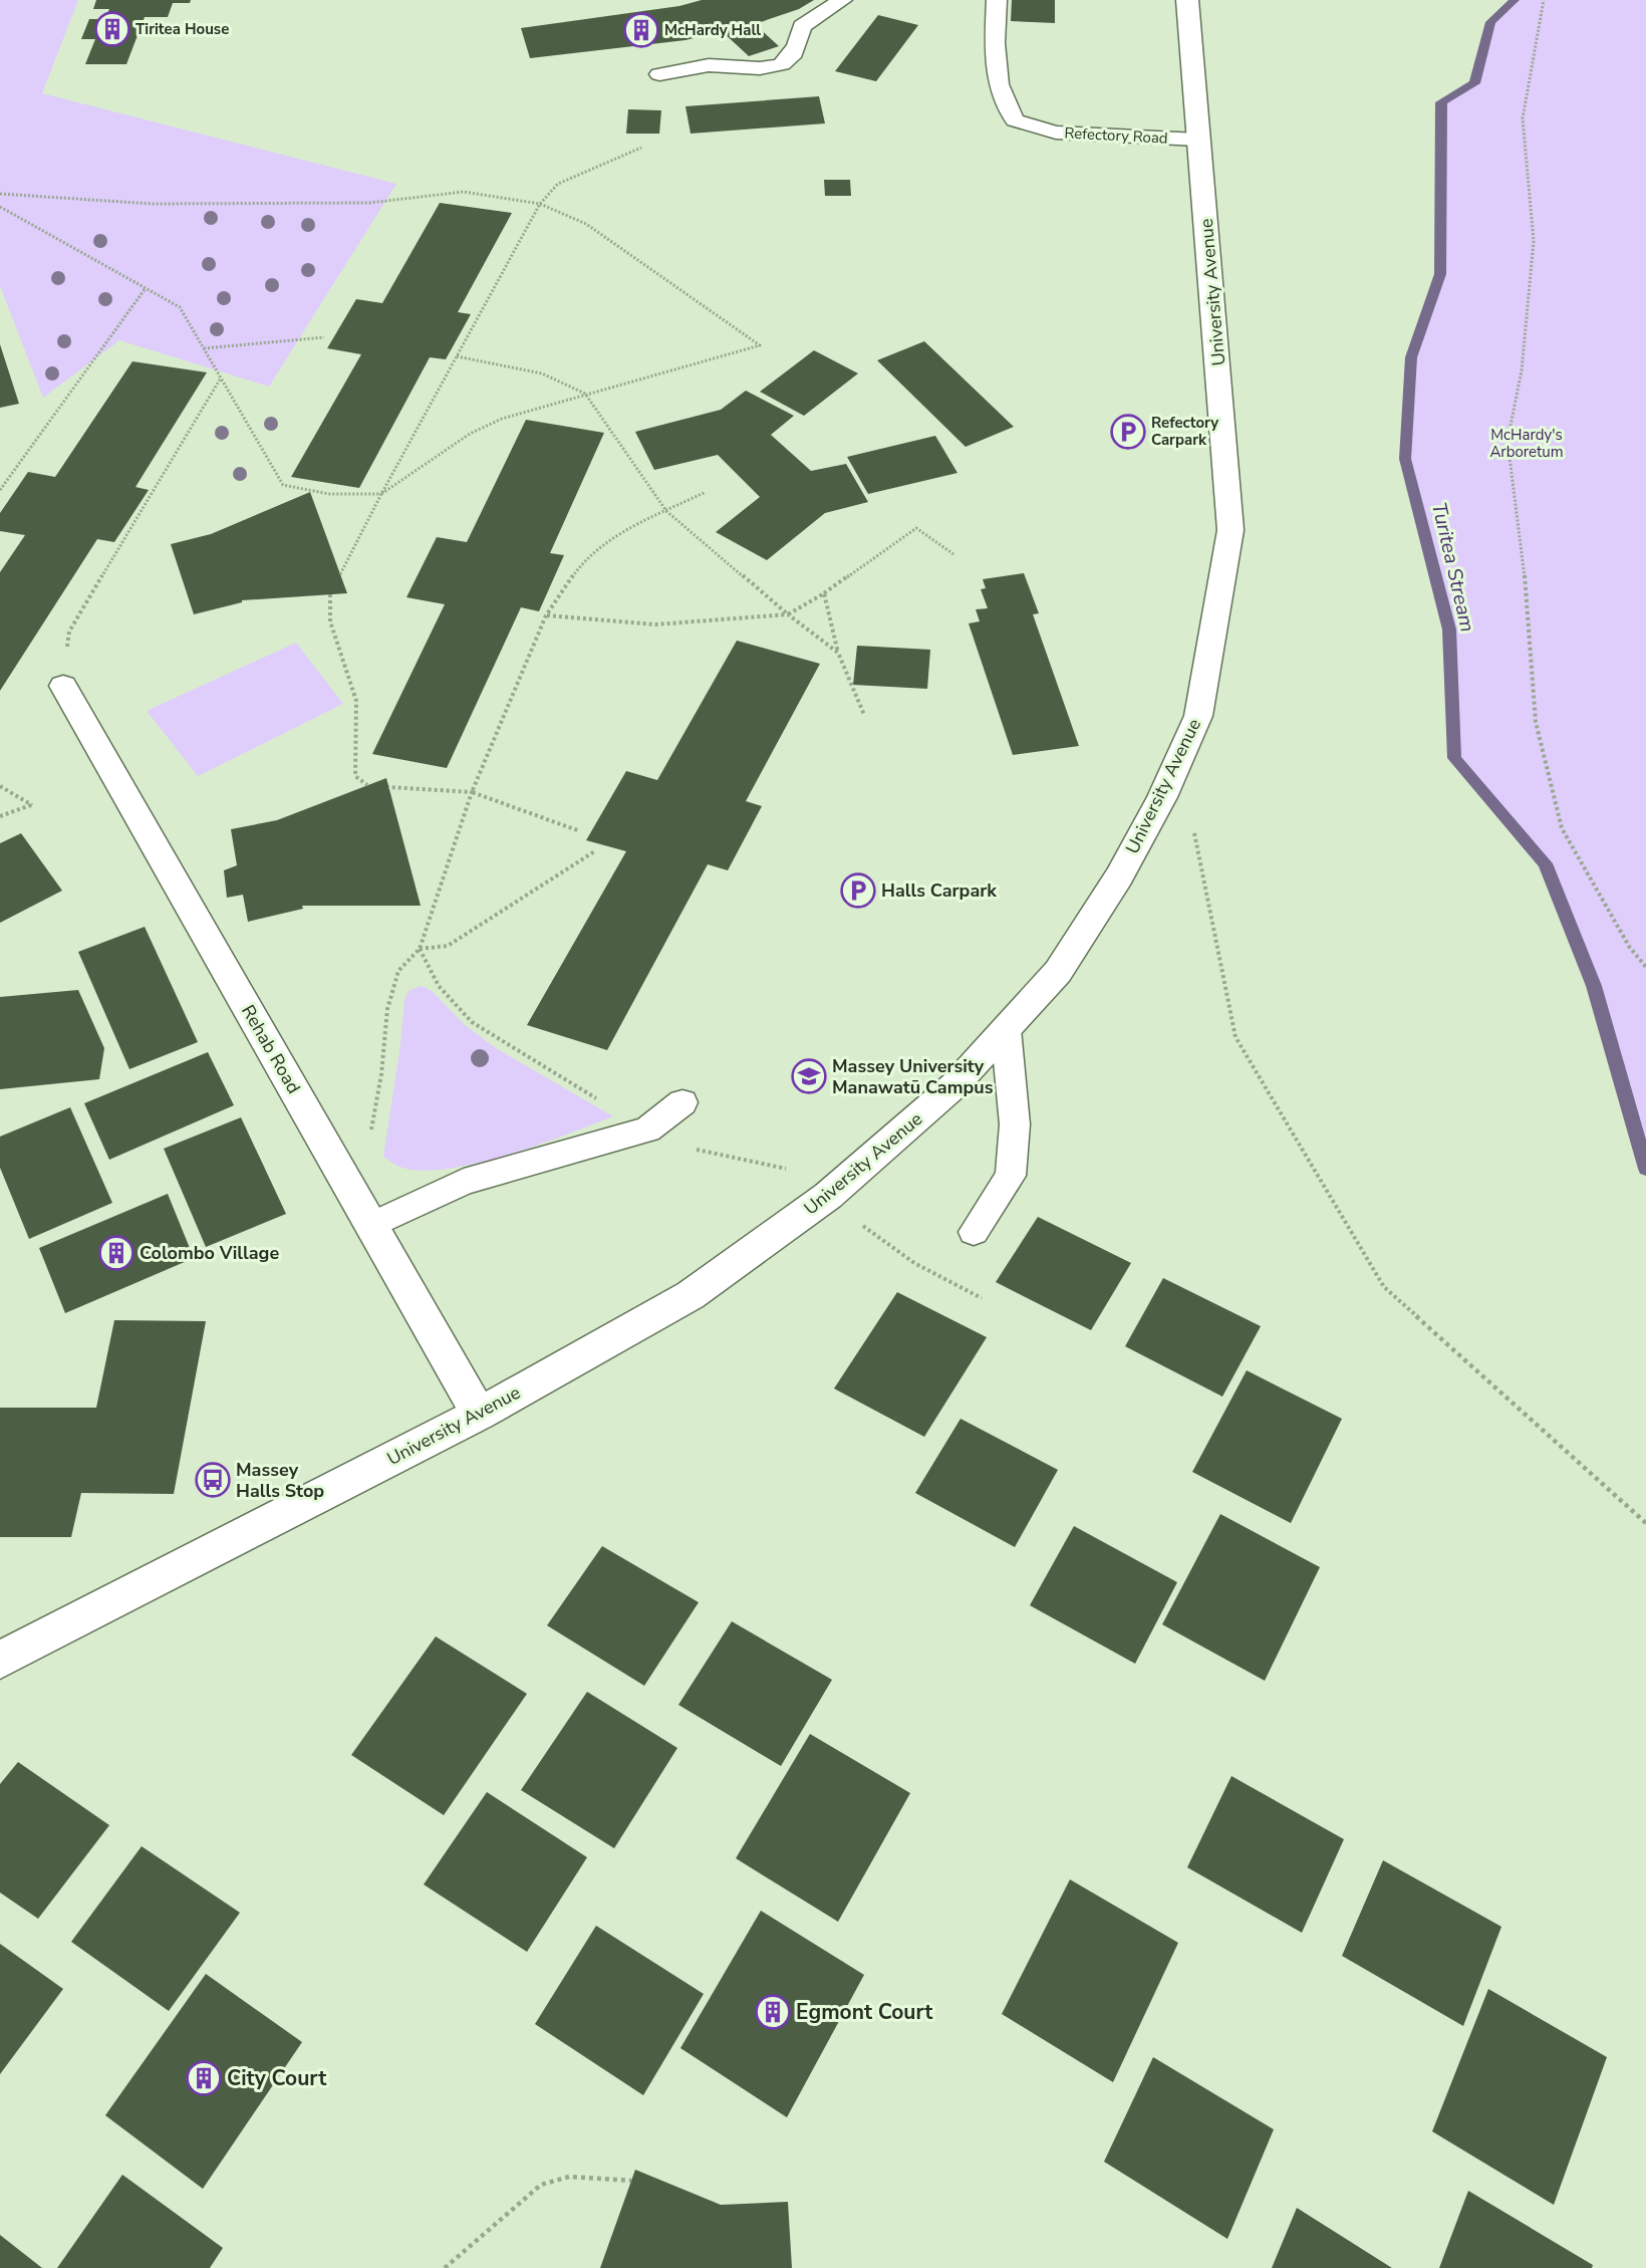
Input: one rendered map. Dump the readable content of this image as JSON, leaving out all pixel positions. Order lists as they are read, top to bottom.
{
  "streets": {
    "street": ["University Avenue", "Rehab Road"],
    "lane": ["Refectory Road"]
  },
  "crossings": [
    ["Refectory Road", "University Avenue"],
    ["University Avenue", "Rehab Road"]
  ],
  "water": ["Turitea Stream"],
  "parks": ["McHardy's Arboretum"],
  "places": {
    "building": [
      "Tiritea House",
      "McHardy Hall",
      "Colombo Village",
      "Egmont Court",
      "City Court"
    ],
    "parking": ["Refectory Carpark", "Halls Carpark"],
    "school or university": ["Massey University Manawatū Campus"],
    "bus stop": ["Massey Halls Stop"]
  }
}
